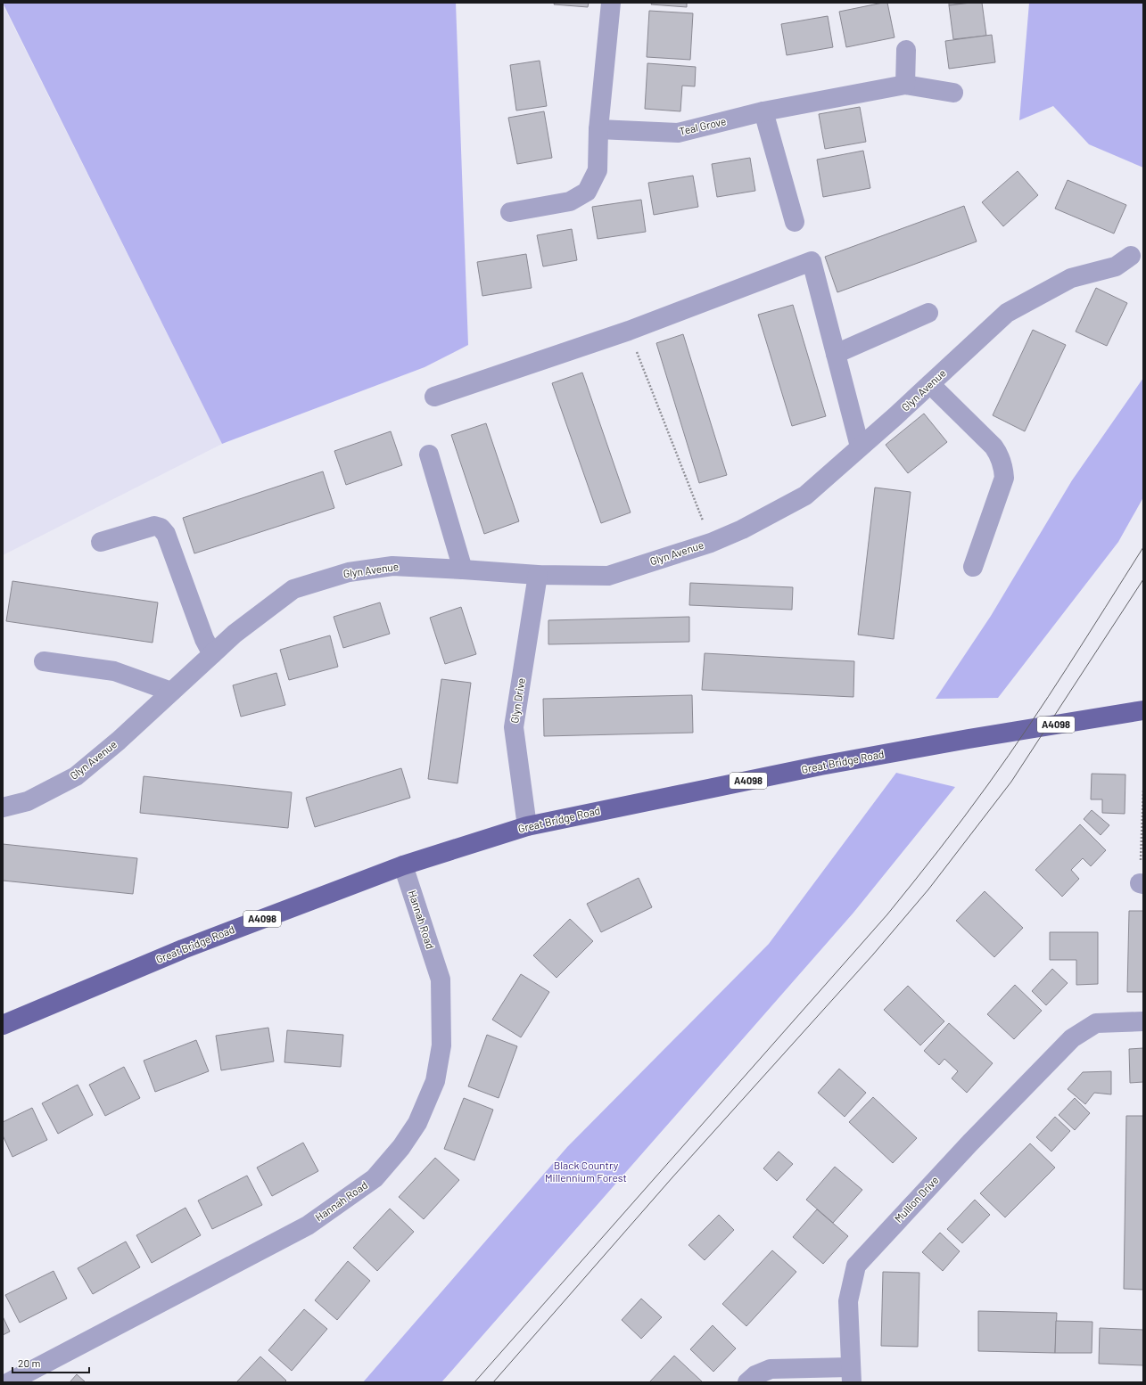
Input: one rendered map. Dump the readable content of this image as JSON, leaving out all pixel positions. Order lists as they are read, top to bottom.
{
  "streets": {
    "main road": ["A4098", "Great Bridge Road"],
    "street": [
      "Teal Grove",
      "Glyn Avenue",
      "Glyn Drive",
      "Hannah Road",
      "Mullion Drive"
    ]
  },
  "crossings": [
    ["Glyn Avenue", "Glyn Drive"],
    ["Glyn Drive", "Great Bridge Road"],
    ["Great Bridge Road", "Hannah Road"]
  ],
  "parks": ["Black Country Millennium Forest"],
  "scale_bar": "20 m"
}
